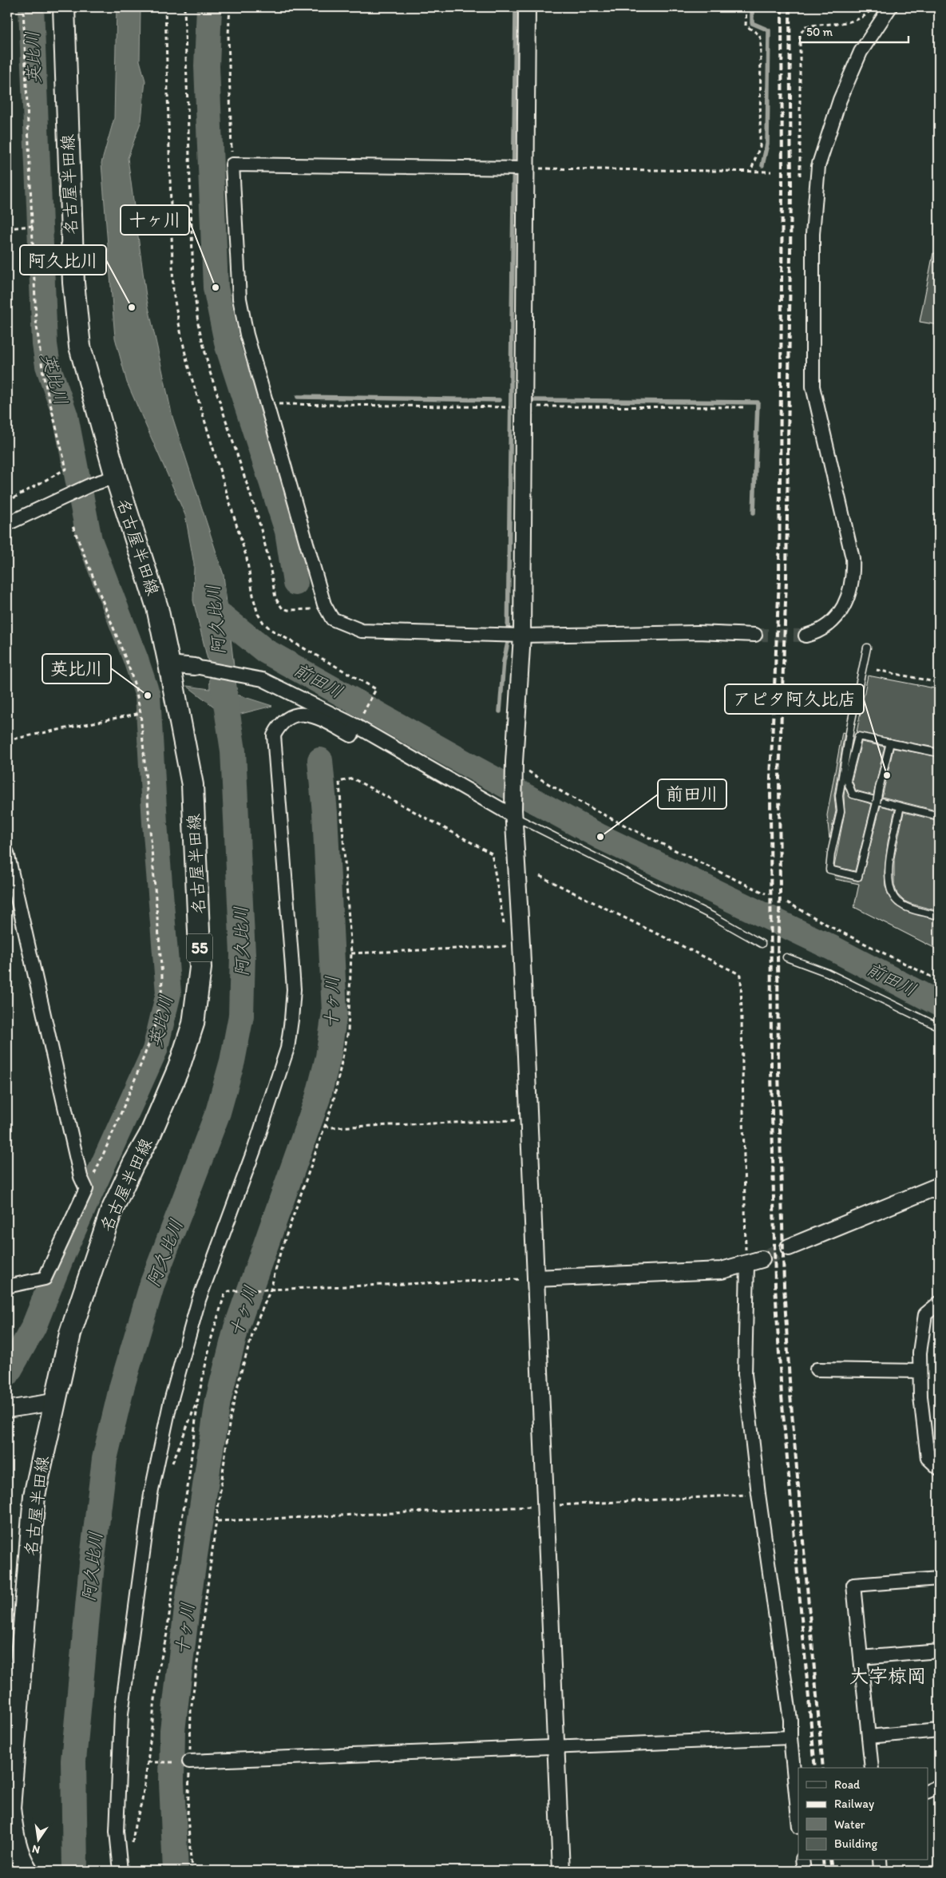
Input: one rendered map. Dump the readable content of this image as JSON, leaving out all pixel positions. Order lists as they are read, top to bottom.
{
  "streets": {
    "main road": ["名古屋半田線", "55"]
  },
  "districts": ["大字椋岡"],
  "water": [
    "英比川",
    "阿久比川",
    "前田川",
    "十ヶ川"
  ],
  "places": [
    "十ヶ川",
    "阿久比川",
    "英比川",
    "アピタ阿久比店",
    "前田川"
  ],
  "legend": [
    "Road",
    "Railway",
    "Water",
    "Building"
  ],
  "scale_bar": "50 m",
  "north": "bottom"
}
